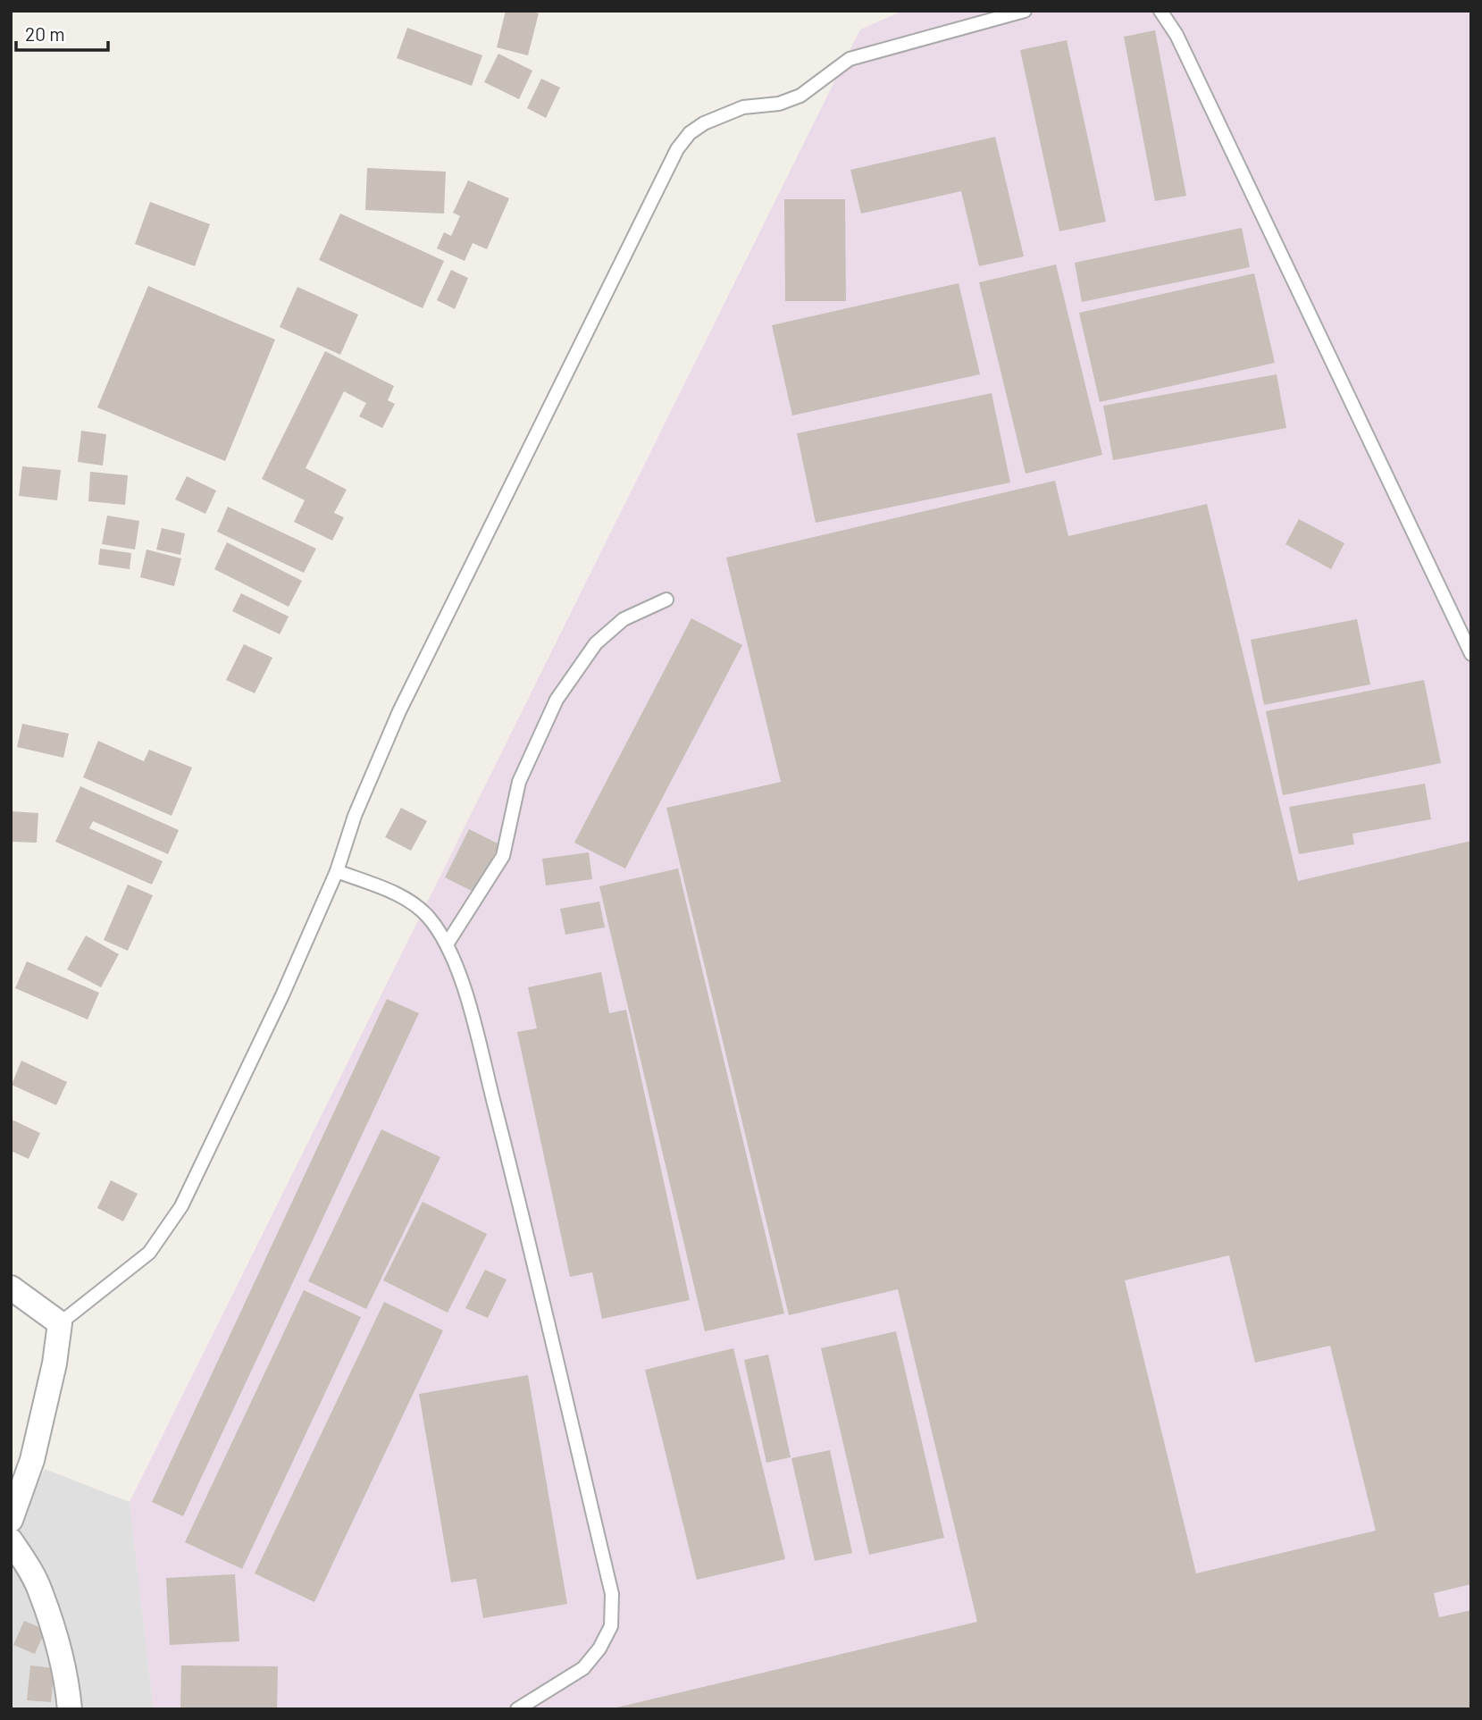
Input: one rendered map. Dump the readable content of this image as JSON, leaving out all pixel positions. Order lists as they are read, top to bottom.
{
  "scale_bar": "20 m"
}
